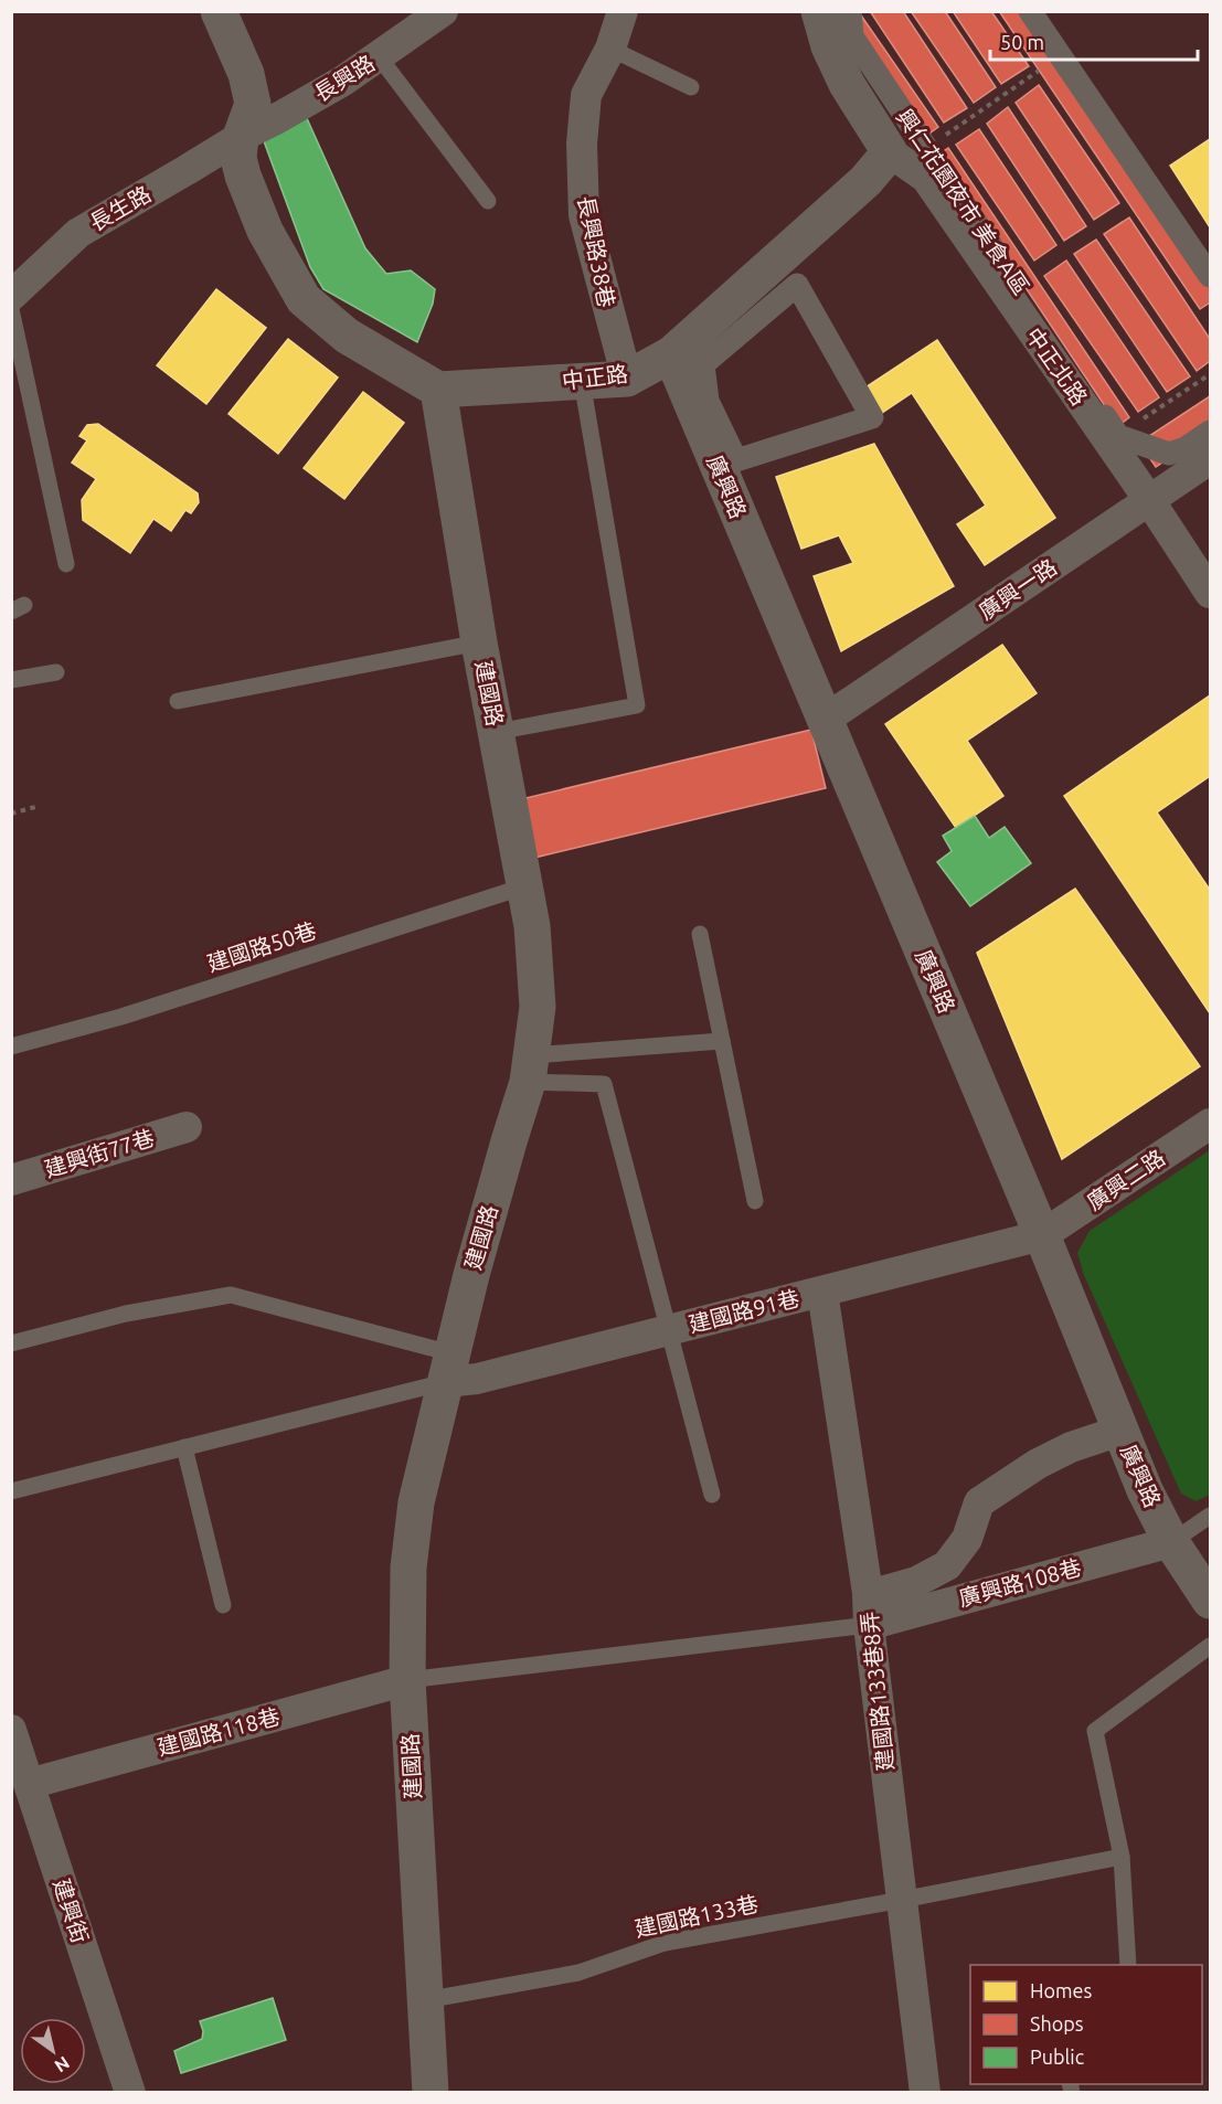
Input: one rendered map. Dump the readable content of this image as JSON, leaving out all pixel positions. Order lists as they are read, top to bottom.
{
  "streets": {
    "street": [
      "長興路",
      "興仁花園夜市 美食A區",
      "長生路",
      "長興路38巷",
      "中正北路",
      "中正路",
      "廣興路",
      "廣興一路",
      "建國路",
      "建興街77巷",
      "廣興二路",
      "建國路91巷",
      "廣興路108巷",
      "建國路133巷8弄",
      "建國路118巷",
      "建興街"
    ],
    "lane": ["建國路50巷", "建國路133巷"]
  },
  "crossings": [
    ["長興路", "長生路"],
    ["長興路38巷", "中正路"],
    ["中正北路", "中正路"],
    ["中正北路", "廣興一路"],
    ["中正路", "廣興路"],
    ["中正路", "建國路"],
    ["廣興路", "廣興一路"],
    ["廣興路", "廣興二路"],
    ["廣興路", "建國路91巷"],
    ["廣興路", "廣興路108巷"],
    ["建國路", "建國路50巷"],
    ["建國路", "建國路91巷"],
    ["建國路", "建國路118巷"],
    ["建國路", "建國路133巷"],
    ["廣興二路", "建國路91巷"],
    ["建國路91巷", "建國路133巷8弄"],
    ["廣興路108巷", "建國路133巷8弄"],
    ["建國路133巷8弄", "建國路133巷"],
    ["建國路118巷", "建興街"]
  ],
  "legend": ["Homes", "Shops", "Public"],
  "scale_bar": "50 m",
  "north": "bottom right"
}
